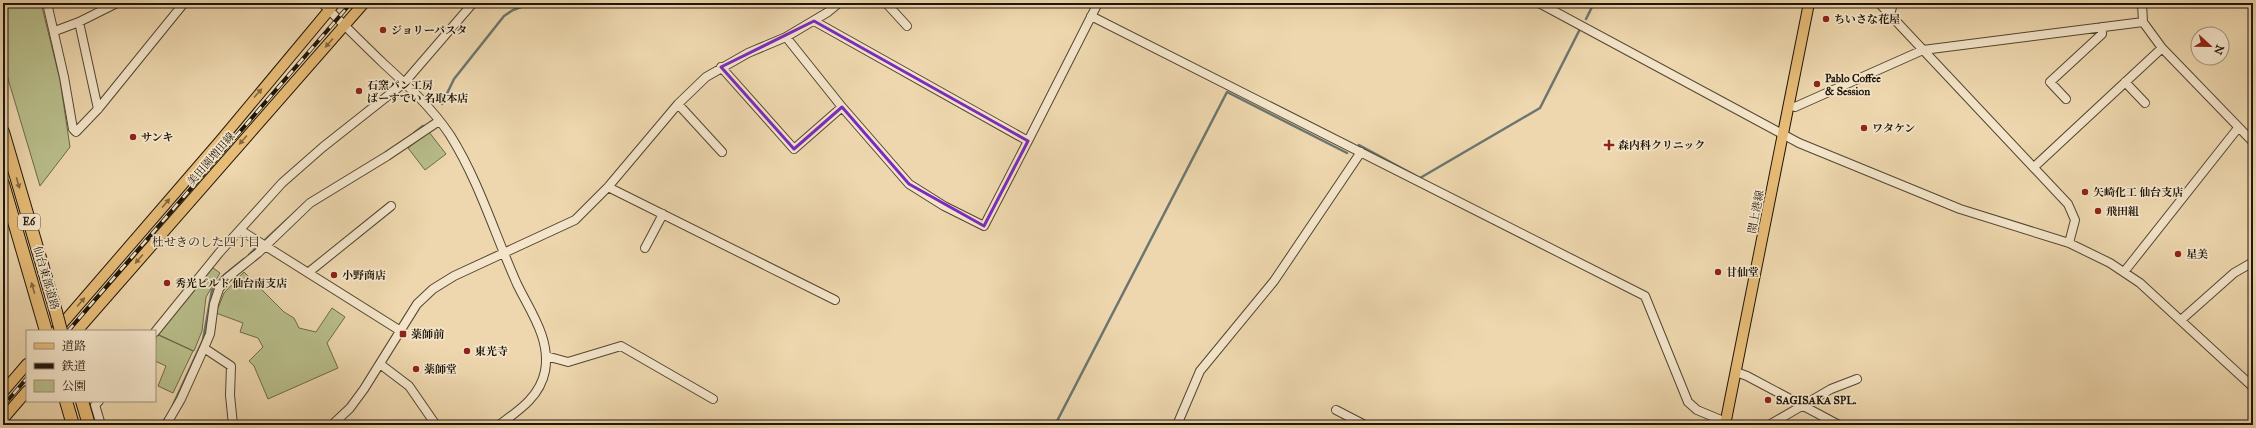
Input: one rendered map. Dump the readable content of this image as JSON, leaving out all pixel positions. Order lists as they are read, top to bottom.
{
  "streets": {
    "highway": ["E6", "仙台東部道路"],
    "main road": ["美田園増田線", "閖上港線"]
  },
  "districts": ["杜せきのした四丁目"],
  "places": {
    "other": [
      "ちいさな花屋",
      "ジョリーパスタ",
      "Pablo Coffee & Session",
      "石窯パン工房 ばーすでい 名取本店",
      "ワタケン",
      "サンキ",
      "矢崎化工 仙台支店",
      "飛田組",
      "星美",
      "甘仙堂",
      "小野商店",
      "秀光ビルド 仙台南支店",
      "東光寺",
      "薬師堂",
      "SAGISAKA SPL."
    ],
    "health": ["森内科クリニック"],
    "transit": ["薬師前"]
  },
  "legend": ["道路", "鉄道", "公園"],
  "north": "right"
}
